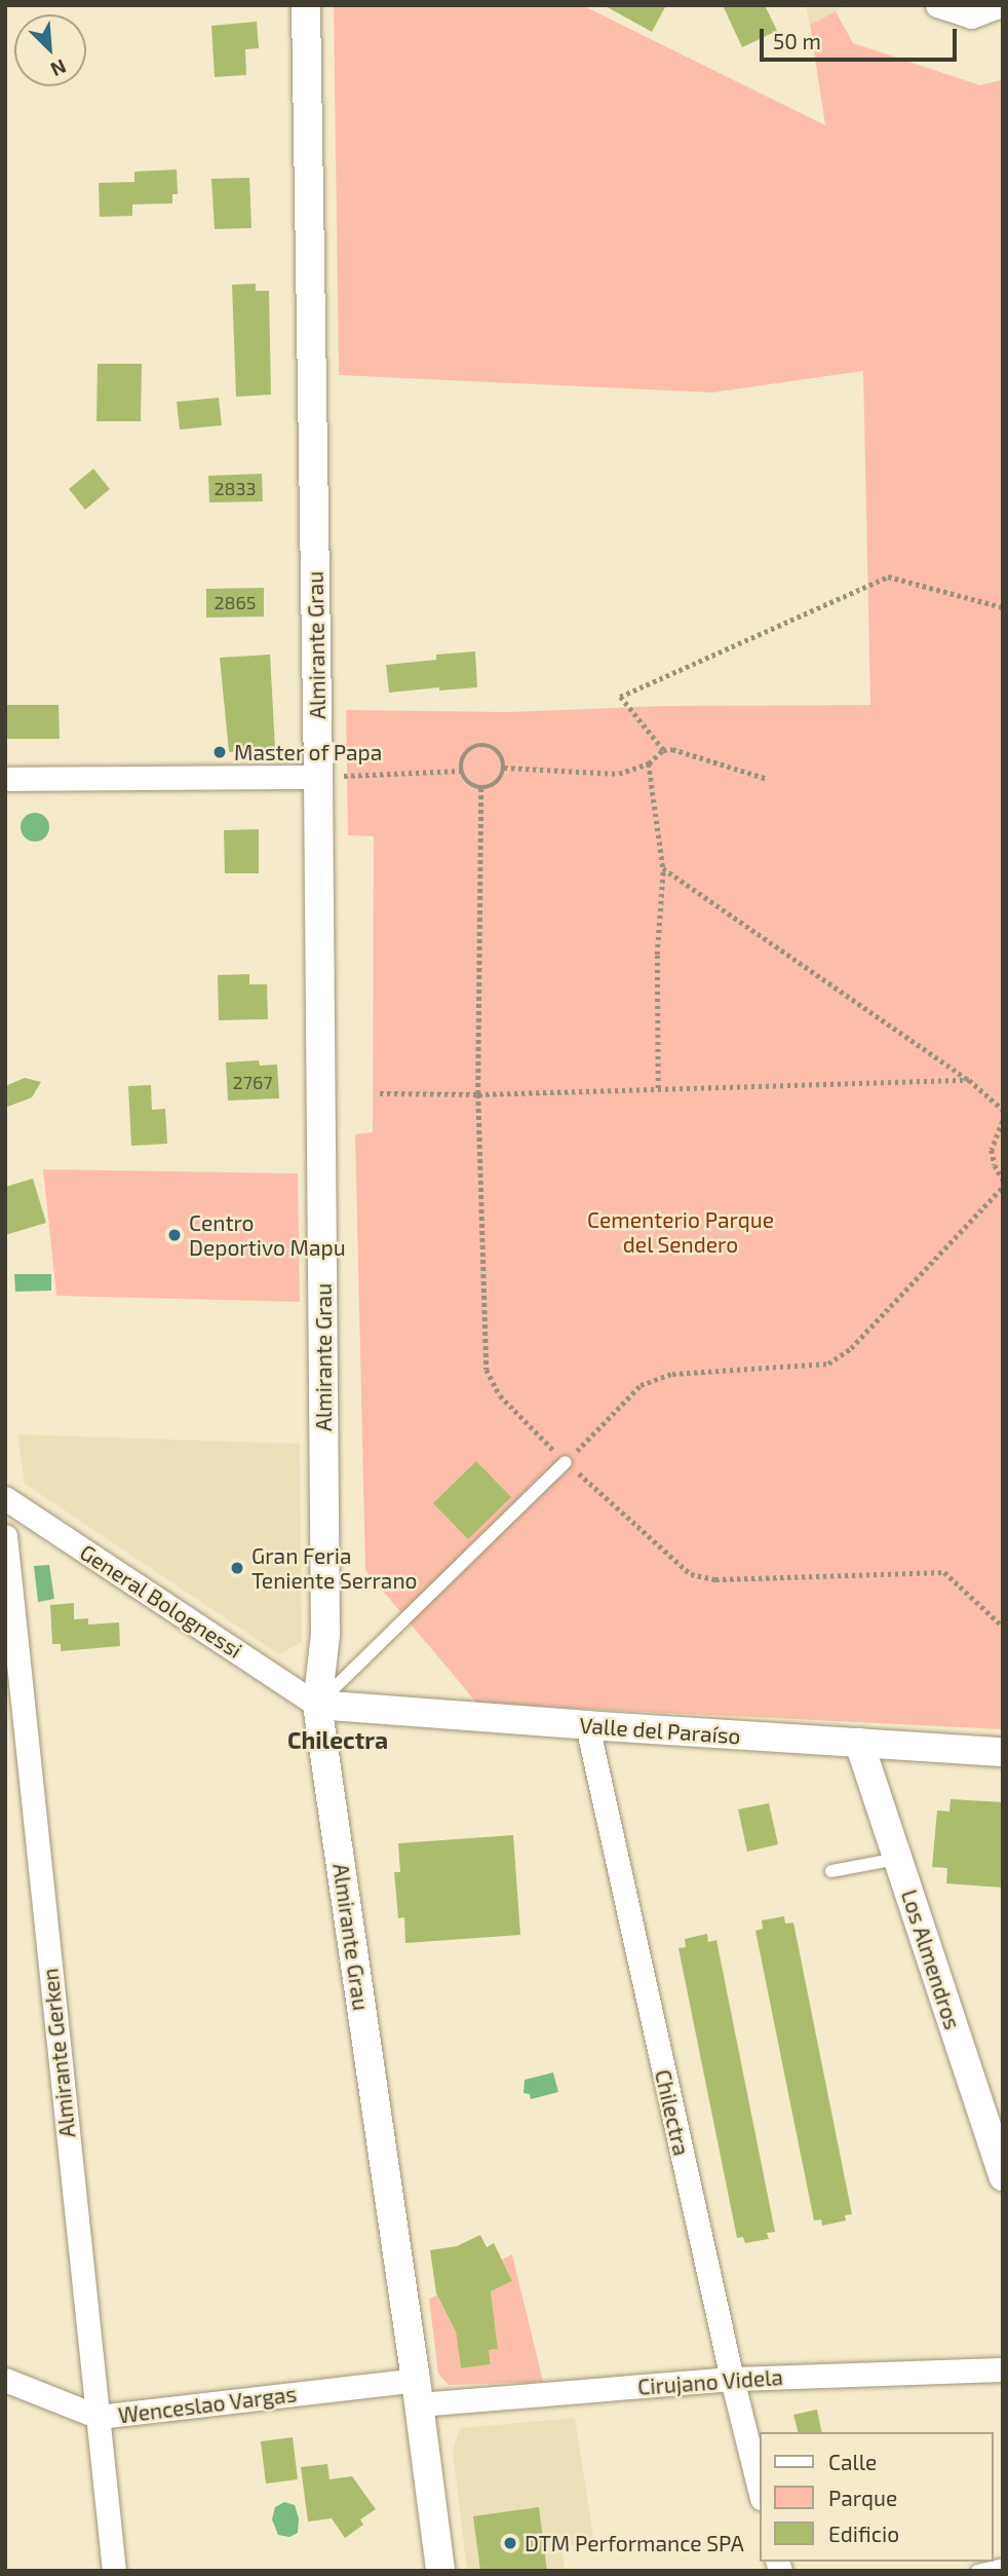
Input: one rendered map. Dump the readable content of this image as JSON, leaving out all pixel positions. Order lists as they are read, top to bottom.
{
  "streets": {
    "street": [
      "Almirante Grau",
      "General Bolognessi",
      "Valle del Paraíso",
      "Los Almendros",
      "Almirante Gerken",
      "Chilectra",
      "Cirujano Videla",
      "Wenceslao Vargas"
    ]
  },
  "crossings": [
    ["Almirante Grau", "General Bolognessi"],
    ["Almirante Grau", "Valle del Paraíso"],
    ["Almirante Grau", "Cirujano Videla"],
    ["Almirante Grau", "Wenceslao Vargas"],
    ["General Bolognessi", "Valle del Paraíso"],
    ["Valle del Paraíso", "Los Almendros"],
    ["Valle del Paraíso", "Chilectra"],
    ["Almirante Gerken", "Wenceslao Vargas"],
    ["Chilectra", "Cirujano Videla"],
    ["Cirujano Videla", "Wenceslao Vargas"]
  ],
  "districts": ["Chilectra"],
  "parks": ["Cementerio Parque del Sendero"],
  "places": [
    "Master of Papa",
    "Centro Deportivo Mapu",
    "Gran Feria Teniente Serrano",
    "DTM Performance SPA"
  ],
  "house_numbers": ["2833", "2865", "2767"],
  "legend": ["Calle", "Parque", "Edificio"],
  "scale_bar": "50 m",
  "north": "bottom right"
}
